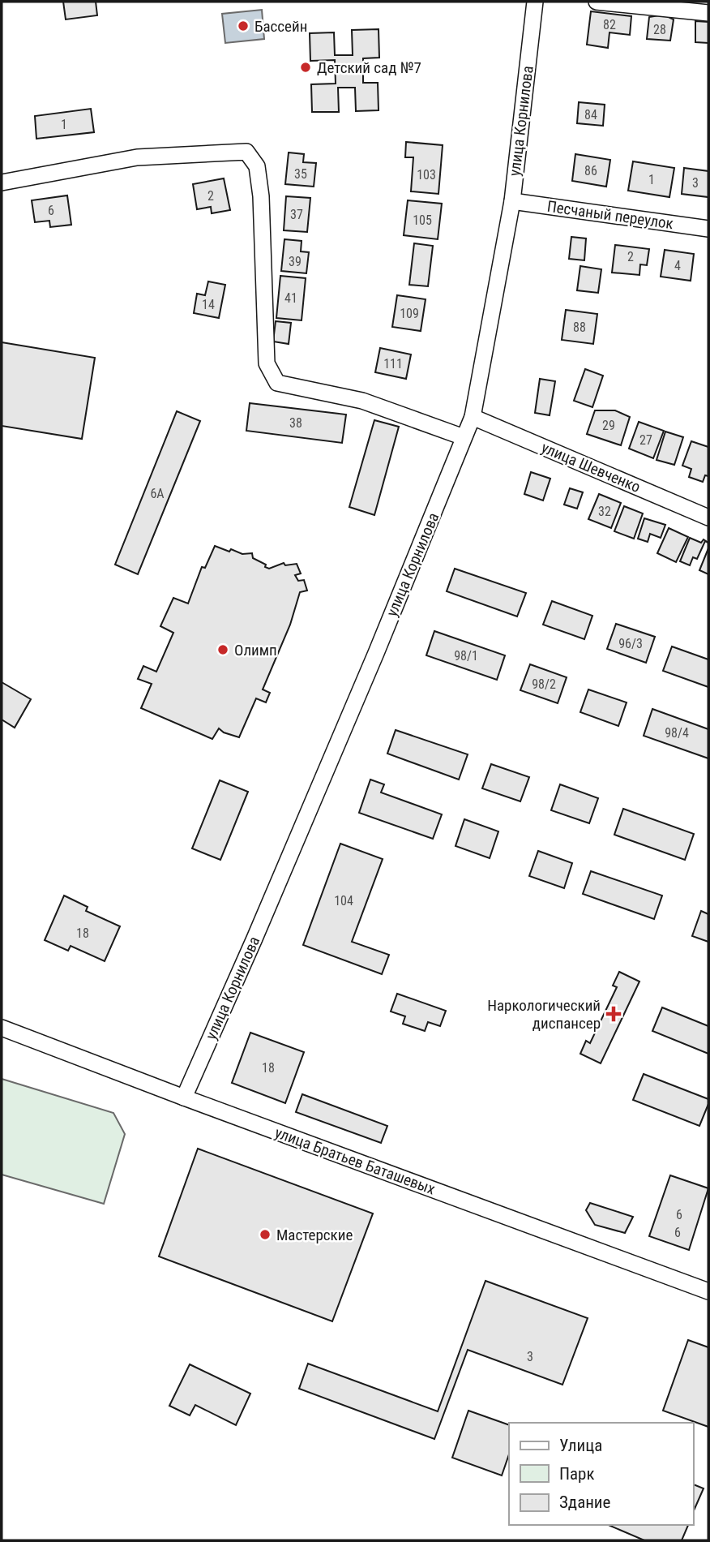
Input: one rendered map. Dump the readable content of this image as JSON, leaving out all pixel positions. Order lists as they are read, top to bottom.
{
  "streets": {
    "street": [
      "улица Корнилова",
      "Песчаный переулок",
      "улица Шевченко",
      "улица Братьев Баташевых"
    ]
  },
  "crossings": [
    ["улица Корнилова", "Песчаный переулок"],
    ["улица Корнилова", "улица Шевченко"],
    ["улица Корнилова", "улица Братьев Баташевых"]
  ],
  "places": {
    "other": [
      "Бассейн",
      "Детский сад №7",
      "Олимп",
      "Мастерские"
    ],
    "health": ["Наркологический диспансер"]
  },
  "house_numbers": [
    "82",
    "28",
    "84",
    "1",
    "86",
    "35",
    "103",
    "1",
    "3",
    "2",
    "6",
    "37",
    "105",
    "2",
    "39",
    "4",
    "41",
    "14",
    "109",
    "88",
    "111",
    "38",
    "29",
    "27",
    "6А",
    "32",
    "96/3",
    "98/1",
    "98/2",
    "98/4",
    "104",
    "18",
    "18",
    "6",
    "6",
    "3"
  ],
  "legend": ["Улица", "Парк", "Здание"]
}
